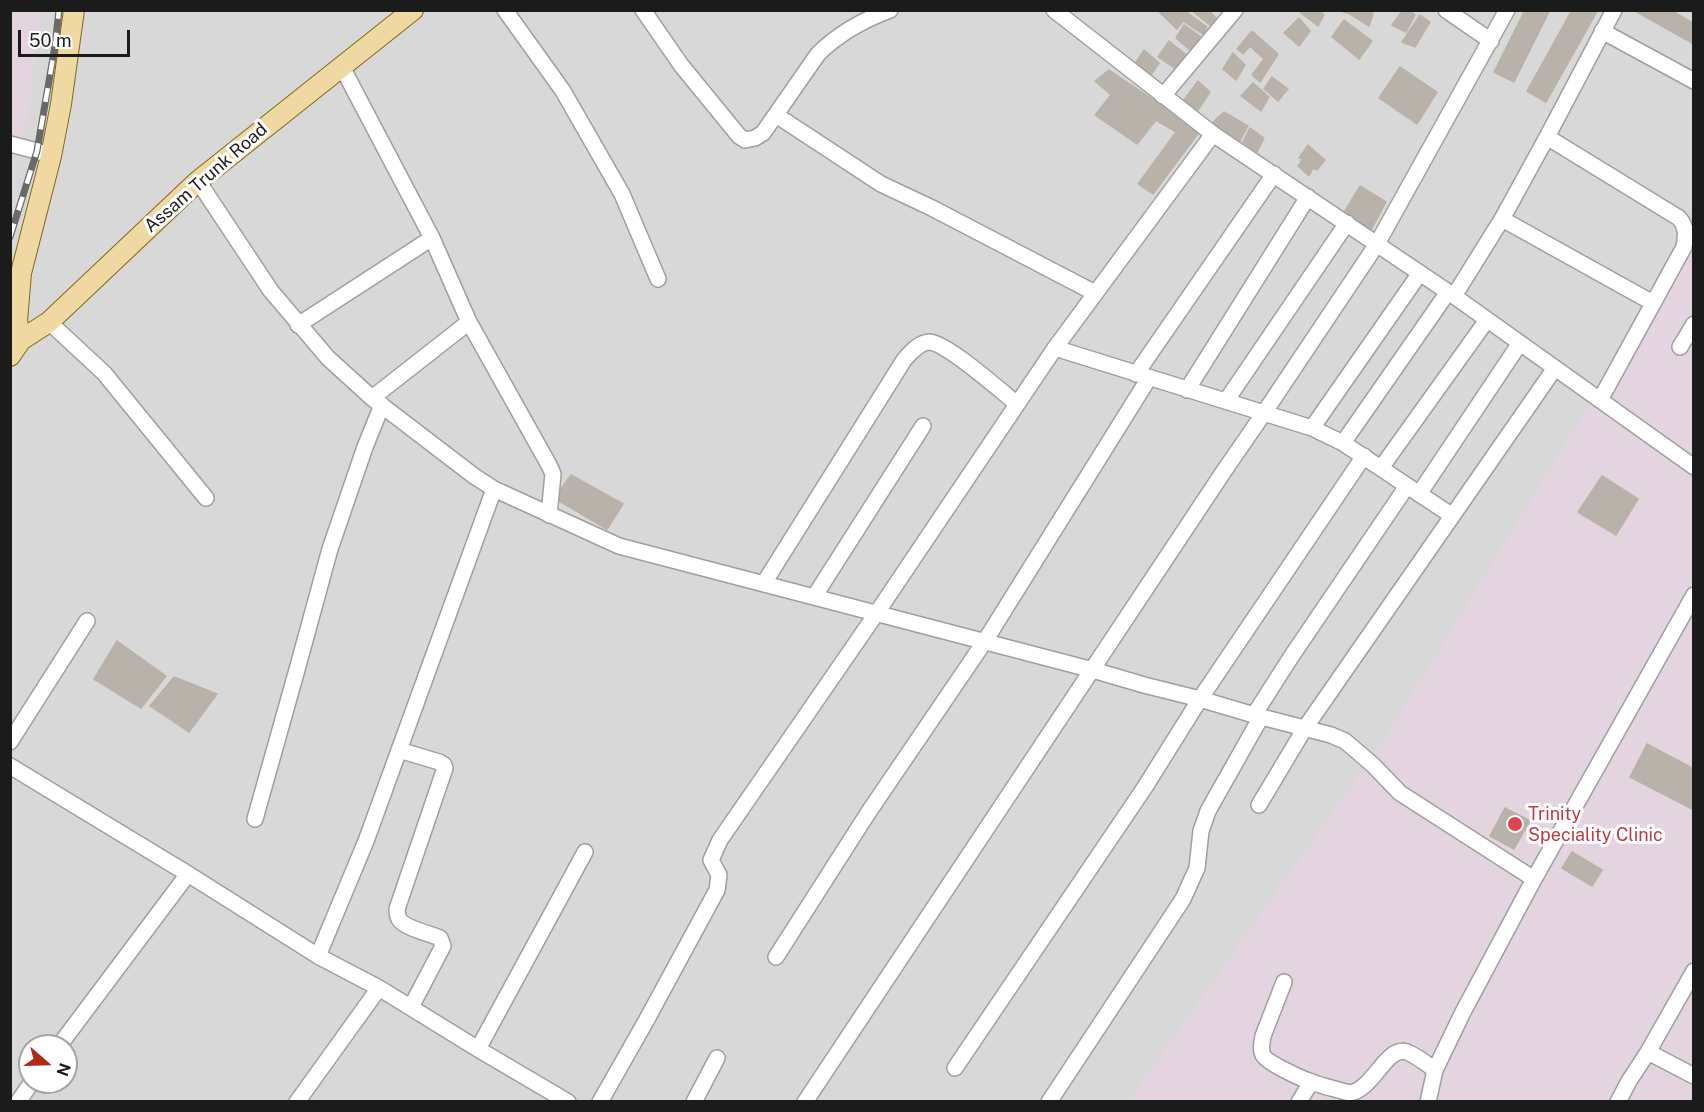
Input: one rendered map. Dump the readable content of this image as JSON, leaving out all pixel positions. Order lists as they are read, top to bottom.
{
  "streets": {
    "main road": ["Assam Trunk Road"]
  },
  "places": ["Trinity Speciality Clinic"],
  "scale_bar": "50 m",
  "north": "right"
}
